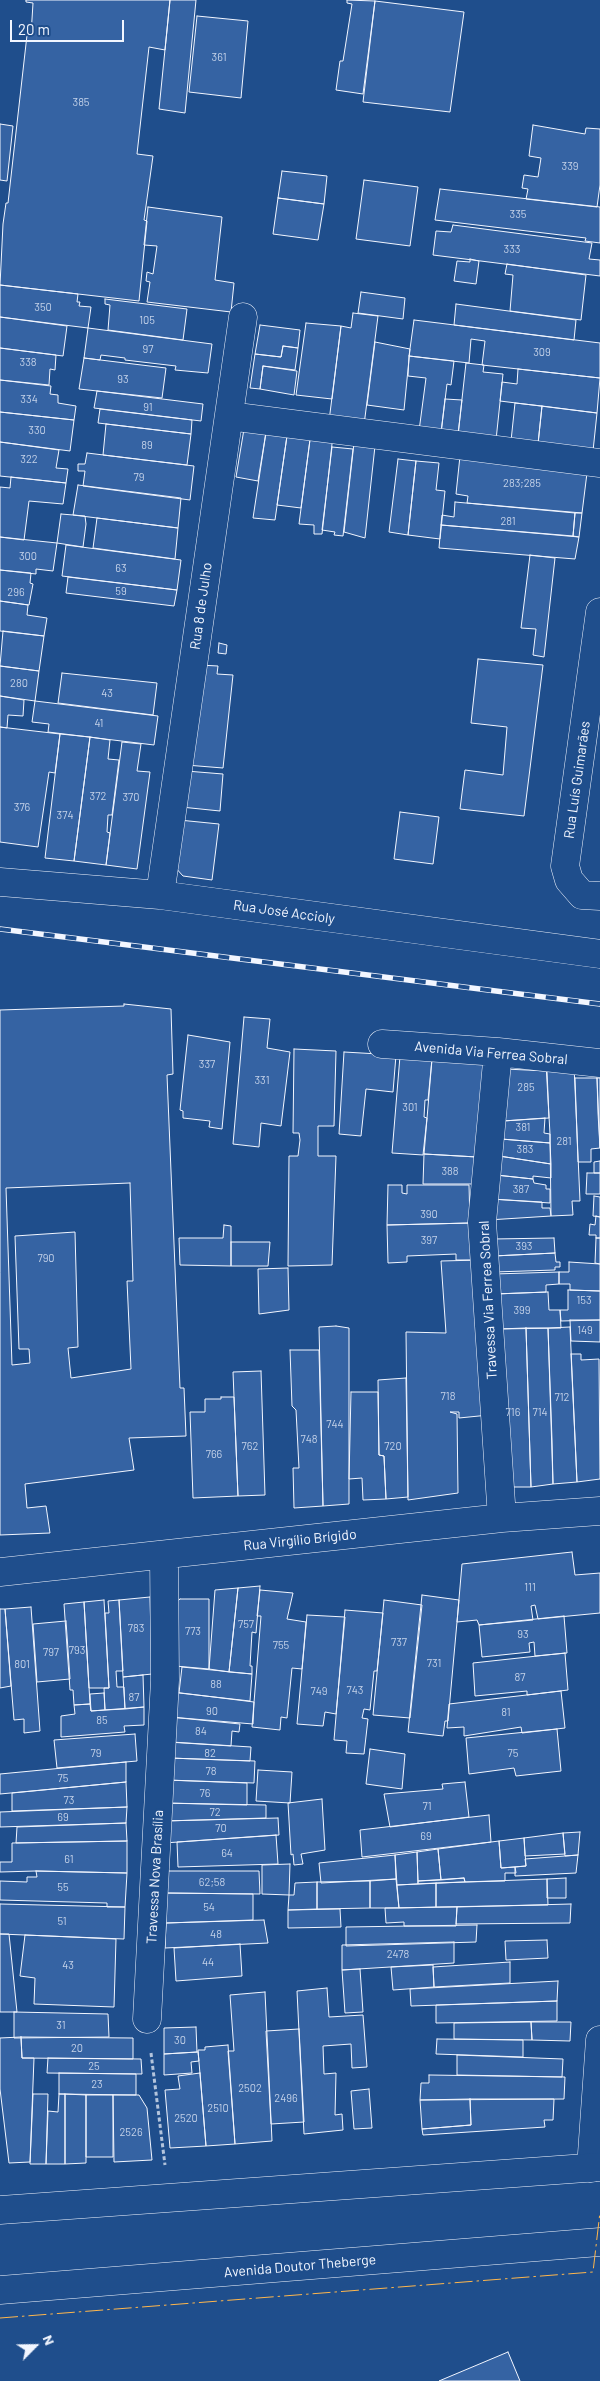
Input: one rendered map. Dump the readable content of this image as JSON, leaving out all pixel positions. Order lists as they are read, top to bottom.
{
  "streets": {
    "street": [
      "Rua 8 de Julho",
      "Rua Luís Guimarães",
      "Rua José Accioly",
      "Avenida Via Ferrea Sobral",
      "Travessa Via Ferrea Sobral",
      "Rua Virgílio Brígido",
      "Travessa Nova Brasília",
      "Avenida Doutor Theberge"
    ]
  },
  "crossings": [
    ["Rua 8 de Julho", "Rua José Accioly"],
    ["Avenida Via Ferrea Sobral", "Travessa Via Ferrea Sobral"],
    ["Travessa Via Ferrea Sobral", "Rua Virgílio Brígido"],
    ["Rua Virgílio Brígido", "Travessa Nova Brasília"]
  ],
  "house_numbers": [
    "361",
    "385",
    "339",
    "335",
    "333",
    "350",
    "105",
    "97",
    "309",
    "338",
    "93",
    "334",
    "91",
    "330",
    "89",
    "322",
    "79",
    "283;285",
    "281",
    "300",
    "63",
    "59",
    "296",
    "280",
    "43",
    "41",
    "372",
    "370",
    "376",
    "374",
    "337",
    "331",
    "285",
    "301",
    "381",
    "281",
    "383",
    "388",
    "387",
    "390",
    "397",
    "393",
    "790",
    "153",
    "399",
    "149",
    "718",
    "712",
    "716",
    "714",
    "744",
    "748",
    "762",
    "720",
    "766",
    "111",
    "757",
    "783",
    "773",
    "93",
    "737",
    "755",
    "793",
    "797",
    "731",
    "801",
    "87",
    "88",
    "743",
    "749",
    "87",
    "90",
    "81",
    "85",
    "84",
    "79",
    "82",
    "75",
    "78",
    "75",
    "76",
    "73",
    "71",
    "72",
    "69",
    "70",
    "69",
    "64",
    "61",
    "62;58",
    "55",
    "54",
    "51",
    "48",
    "2478",
    "44",
    "43",
    "31",
    "30",
    "20",
    "25",
    "23",
    "2502",
    "2496",
    "2510",
    "2520",
    "2526"
  ],
  "scale_bar": "20 m",
  "north": "top right"
}
